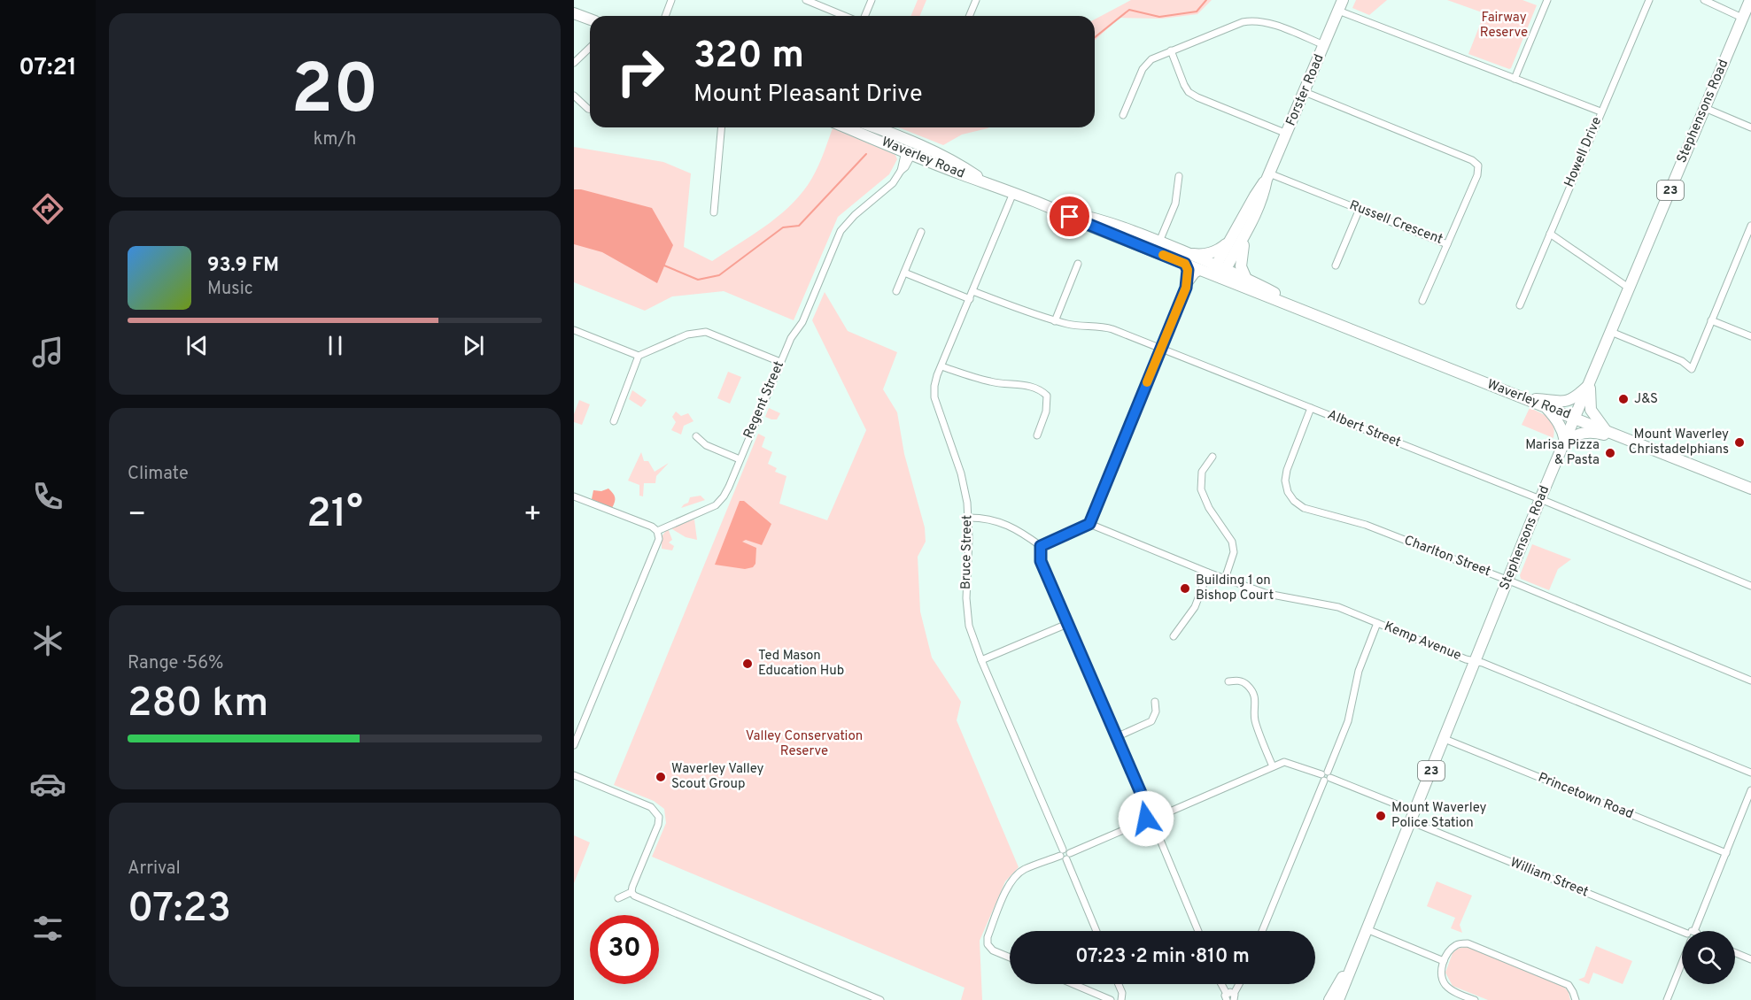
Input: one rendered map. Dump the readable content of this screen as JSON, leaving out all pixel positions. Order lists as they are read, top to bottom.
{
  "streets": {
    "main road": [
      "Forster Road",
      "Stephensons Road",
      "Waverley Road",
      "23"
    ],
    "street": [
      "Howell Drive",
      "Russell Crescent",
      "Regent Street",
      "Albert Street",
      "Bruce Street",
      "Charlton Street",
      "Kemp Avenue",
      "Princetown Road",
      "William Street"
    ]
  },
  "crossings": [
    ["Forster Road", "Waverley Road"],
    ["Forster Road", "Russell Crescent"],
    ["Stephensons Road", "Waverley Road"],
    ["Stephensons Road", "Albert Street"],
    ["Stephensons Road", "Charlton Street"],
    ["Stephensons Road", "Kemp Avenue"],
    ["Stephensons Road", "Princetown Road"],
    ["Stephensons Road", "William Street"],
    ["Waverley Road", "Regent Street"],
    ["Waverley Road", "Bruce Street"],
    ["Albert Street", "Bruce Street"],
    ["Albert Street", "Charlton Street"],
    ["Bruce Street", "William Street"]
  ],
  "parks": ["Fairway Reserve", "Valley Conservation Reserve"],
  "places": [
    "J&S",
    "Mount Waverley Christadelphians",
    "Marisa Pizza & Pasta",
    "Building 1 on Bishop Court",
    "Ted Mason Education Hub",
    "Waverley Valley Scout Group",
    "Mount Waverley Police Station"
  ],
  "page": {
    "tabs": "07:21",
    "tile": [
      ["20", "km/h"],
      "Climate",
      ["Range · 56%", "280 km"],
      ["Arrival", "07:23"]
    ],
    "turn": ["320 m", "Mount Pleasant Drive"],
    "song": ["93.9 FM", "Music"],
    "heat": ["−", "21°", "+"],
    "limit": "30",
    "trip": "07:23 · 2 min · 810 m"
  }
}
